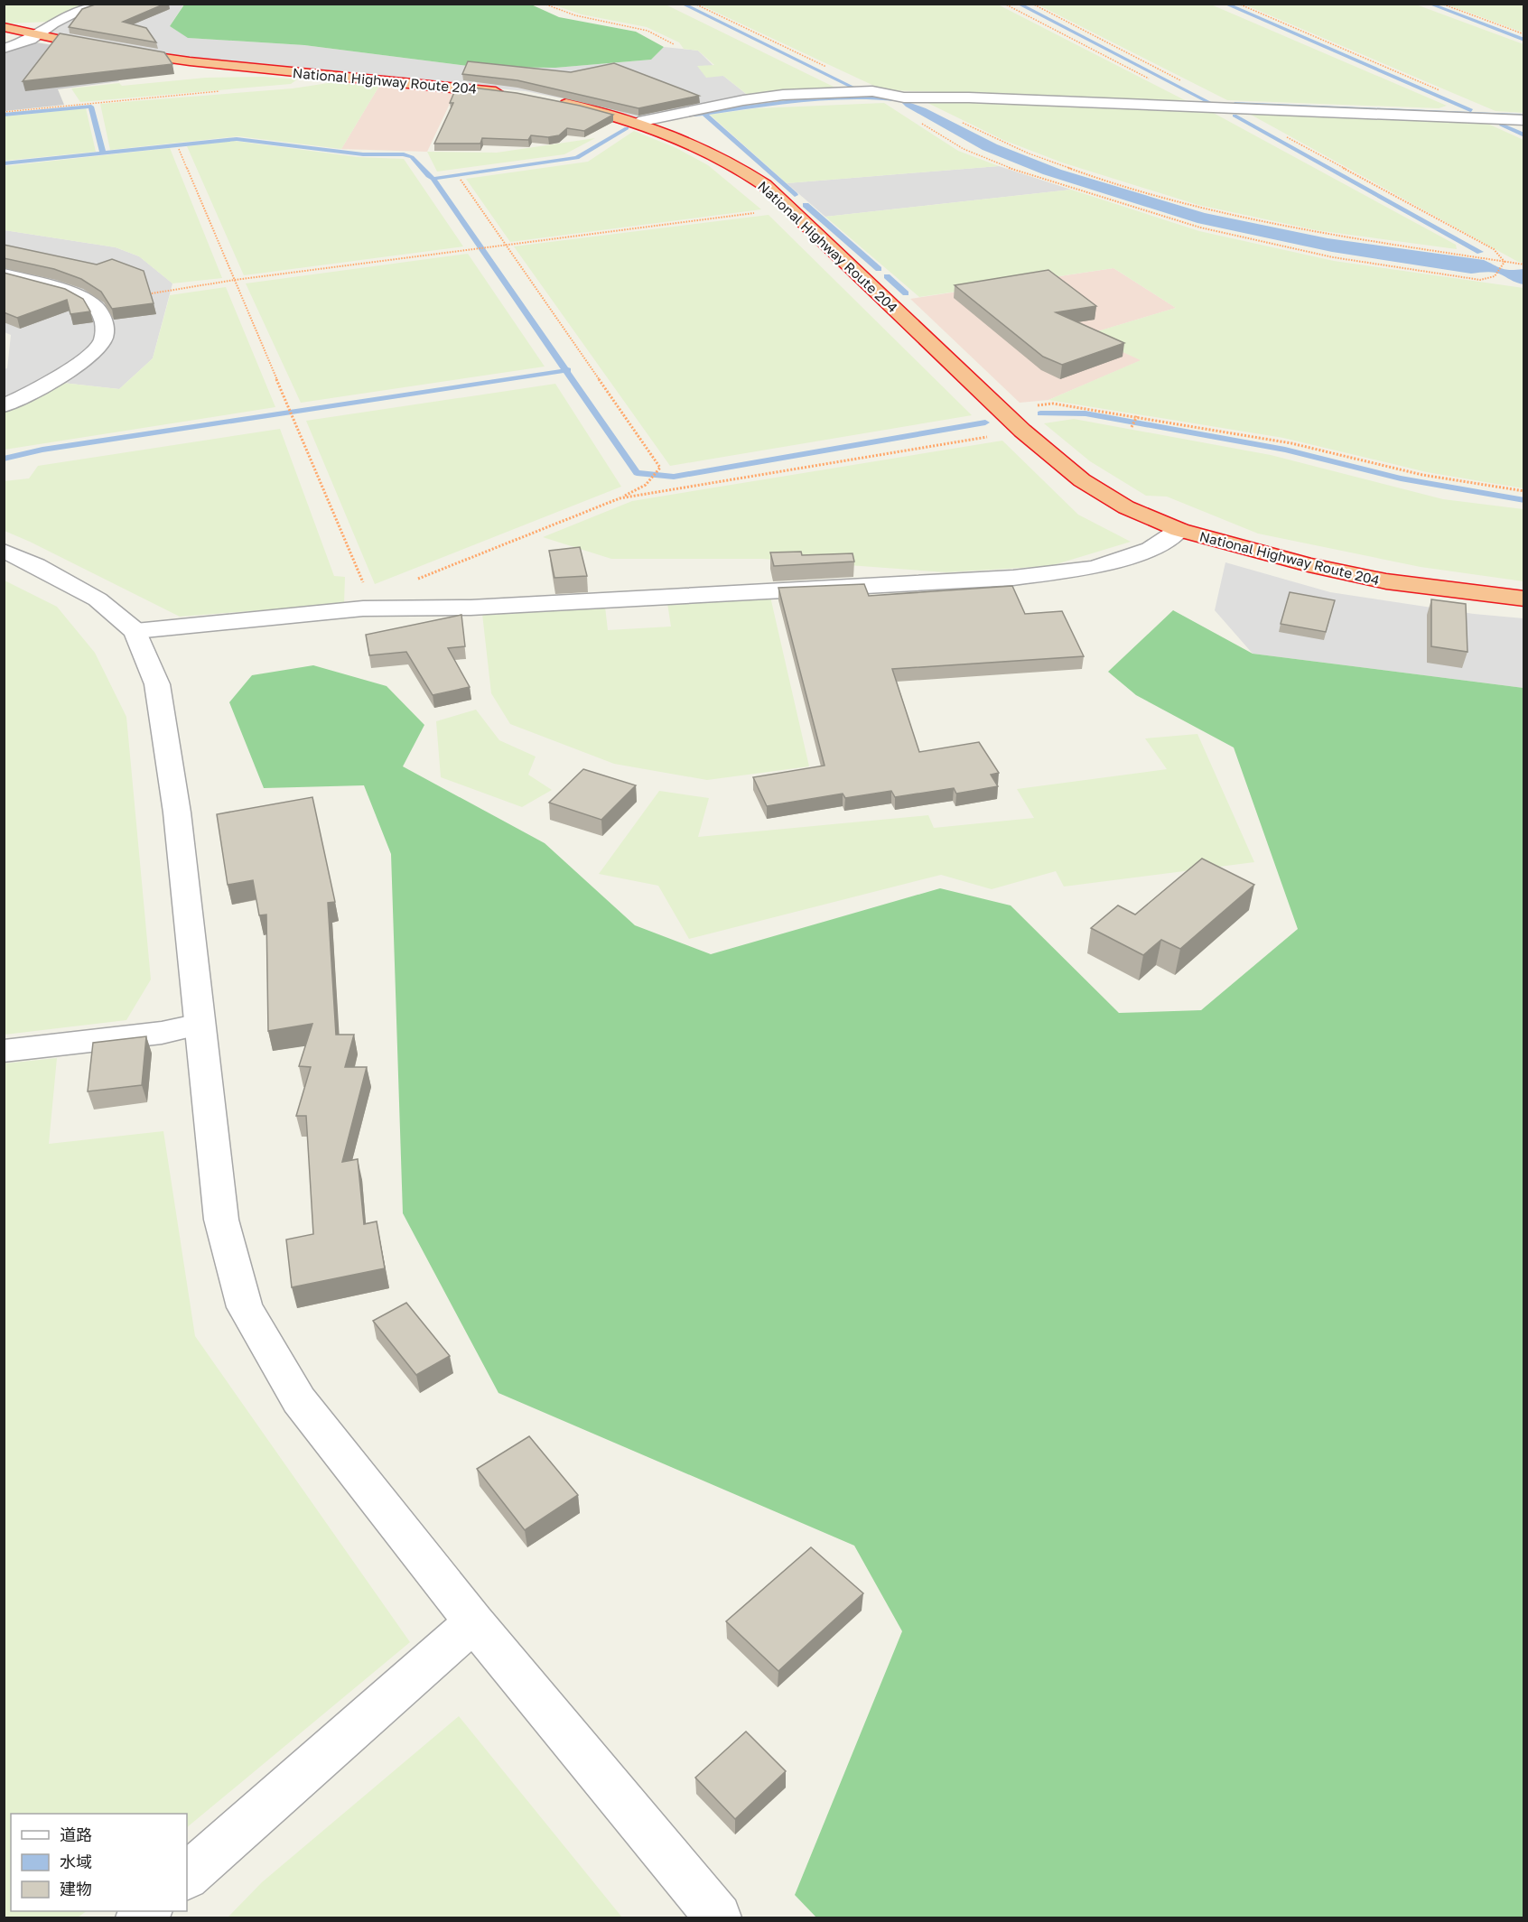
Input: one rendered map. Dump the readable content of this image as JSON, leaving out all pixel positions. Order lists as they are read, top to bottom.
{
  "streets": {
    "highway": ["National Highway Route 204"]
  },
  "legend": ["道路", "水域", "建物"]
}
